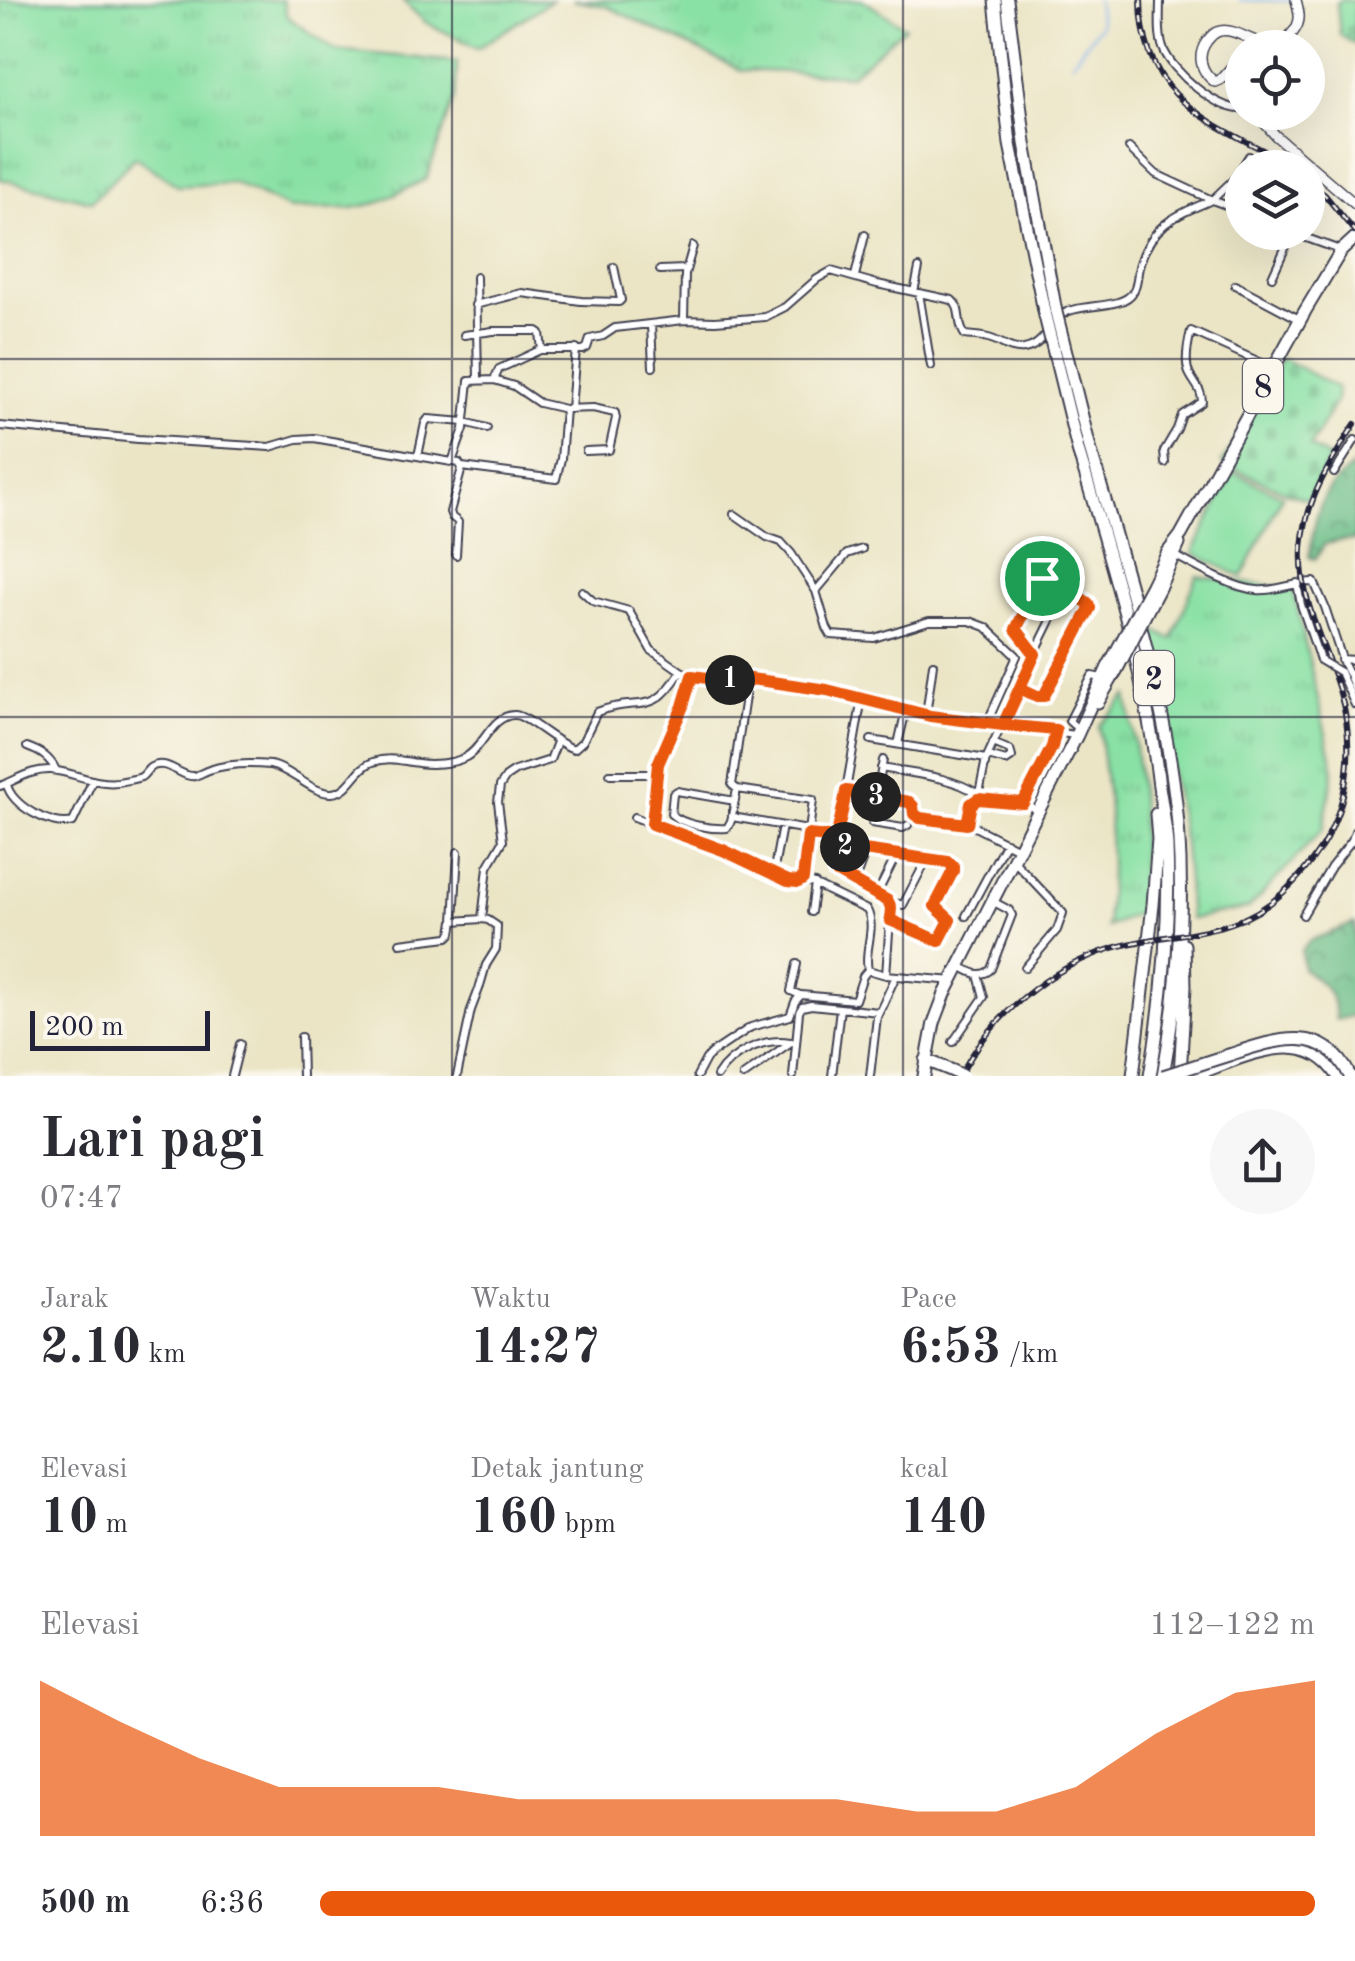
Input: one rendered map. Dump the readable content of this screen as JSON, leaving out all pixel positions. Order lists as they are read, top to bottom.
{
  "streets": {
    "highway": ["8", "2"]
  },
  "scale_bar": "200 m",
  "page": {
    "pins": ["1", "3", "2"],
    "scale": "200 m",
    "heading": ["Lari pagi", "07:47"],
    "stats": [
      ["Jarak", "2.10 km"],
      ["Waktu", "14:27"],
      ["Pace", "6:53 /km"],
      ["Elevasi", "10 m"],
      ["Detak jantung", "160 bpm"],
      ["kcal", "140"]
    ],
    "chart": ["Elevasi", "112–122 m"],
    "list": [
      {
        "name": "500 m",
        "note": "6:36"
      }
    ]
  }
}
